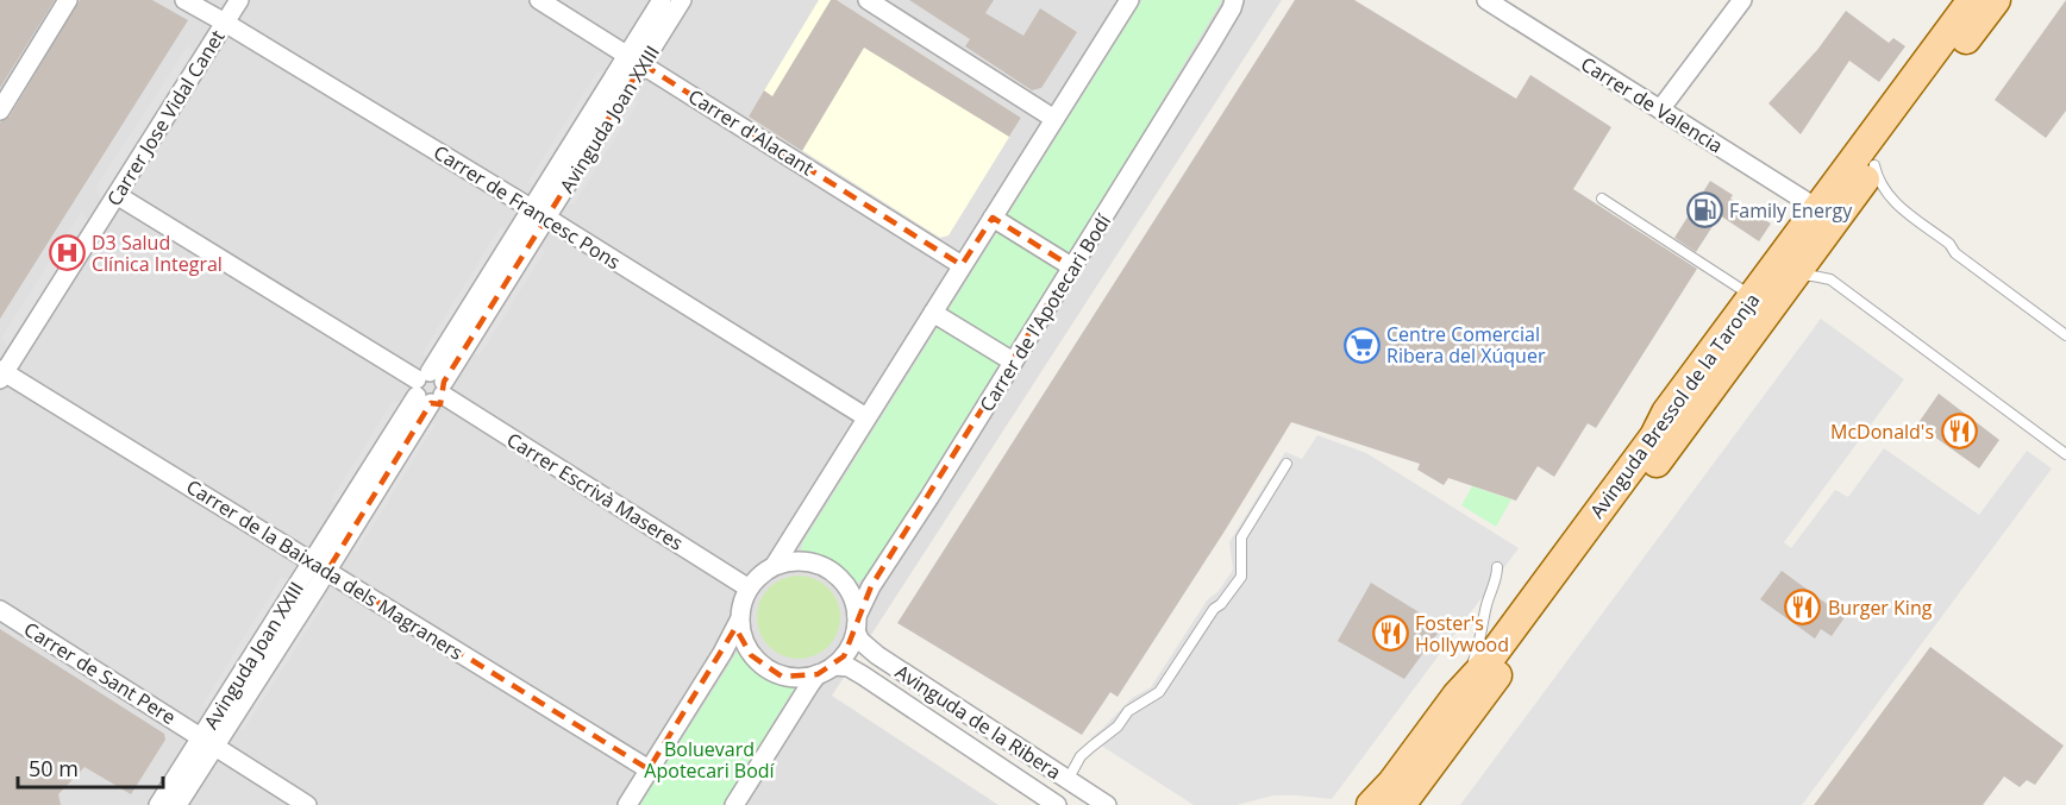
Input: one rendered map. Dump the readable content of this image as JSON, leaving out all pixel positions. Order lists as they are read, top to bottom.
{
  "streets": {
    "main road": ["Avinguda Bressol de la Taronja"],
    "street": [
      "Carrer de Valencia",
      "Carrer Jose Vidal Canet",
      "Avinguda Joan XXIII",
      "Carrer d'Alacant",
      "Carrer de Francesc Pons",
      "Carrer de l'Apotecari Bodí",
      "Carrer Escrivà Maseres",
      "Carrer de la Baixada dels Magraners",
      "Carrer de Sant Pere",
      "Avinguda de la Ribera"
    ]
  },
  "crossings": [
    ["Carrer de Valencia", "Avinguda Bressol de la Taronja"],
    ["Carrer Jose Vidal Canet", "Carrer de Francesc Pons"],
    ["Carrer Jose Vidal Canet", "Carrer Escrivà Maseres"],
    ["Carrer Jose Vidal Canet", "Carrer de la Baixada dels Magraners"],
    ["Avinguda Joan XXIII", "Carrer d'Alacant"],
    ["Avinguda Joan XXIII", "Carrer de Francesc Pons"],
    ["Avinguda Joan XXIII", "Carrer Escrivà Maseres"],
    ["Avinguda Joan XXIII", "Carrer de la Baixada dels Magraners"],
    ["Avinguda Joan XXIII", "Carrer de Sant Pere"],
    ["Carrer de l'Apotecari Bodí", "Carrer Escrivà Maseres"],
    ["Carrer de l'Apotecari Bodí", "Avinguda de la Ribera"],
    ["Carrer Escrivà Maseres", "Avinguda de la Ribera"]
  ],
  "parks": ["Boluevard Apotecari Bodí"],
  "places": {
    "fuel station": ["Family Energy"],
    "hospital": ["D3 Salud Clínica Integral"],
    "supermarket": ["Centre Comercial Ribera del Xúquer"],
    "restaurant": ["McDonald's", "Burger King", "Foster's Hollywood"]
  },
  "scale_bar": "50 m"
}
